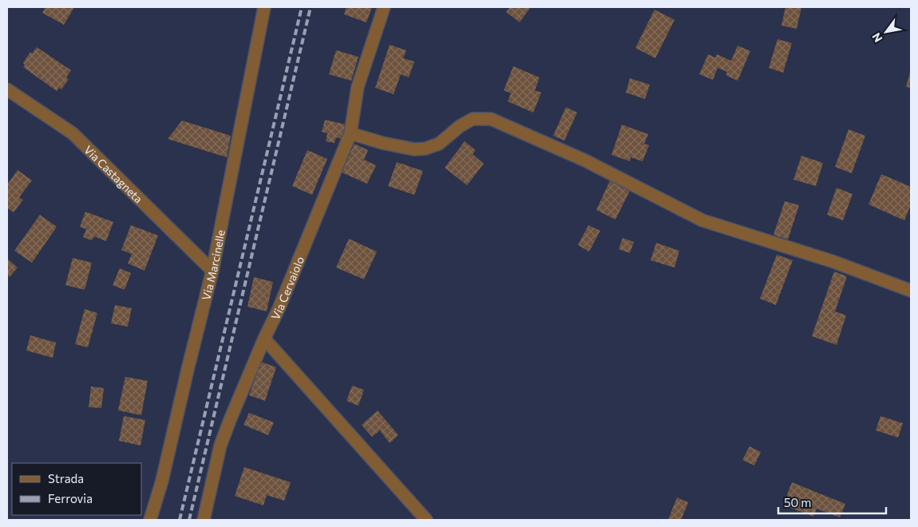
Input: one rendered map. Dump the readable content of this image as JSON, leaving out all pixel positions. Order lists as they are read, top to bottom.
{
  "streets": {
    "street": ["Via Castagneta", "Via Marcinelle", "Via Cervaiolo"]
  },
  "crossings": [
    ["Via Castagneta", "Via Marcinelle"]
  ],
  "legend": ["Strada", "Ferrovia"],
  "scale_bar": "50 m",
  "north": "bottom left"
}
